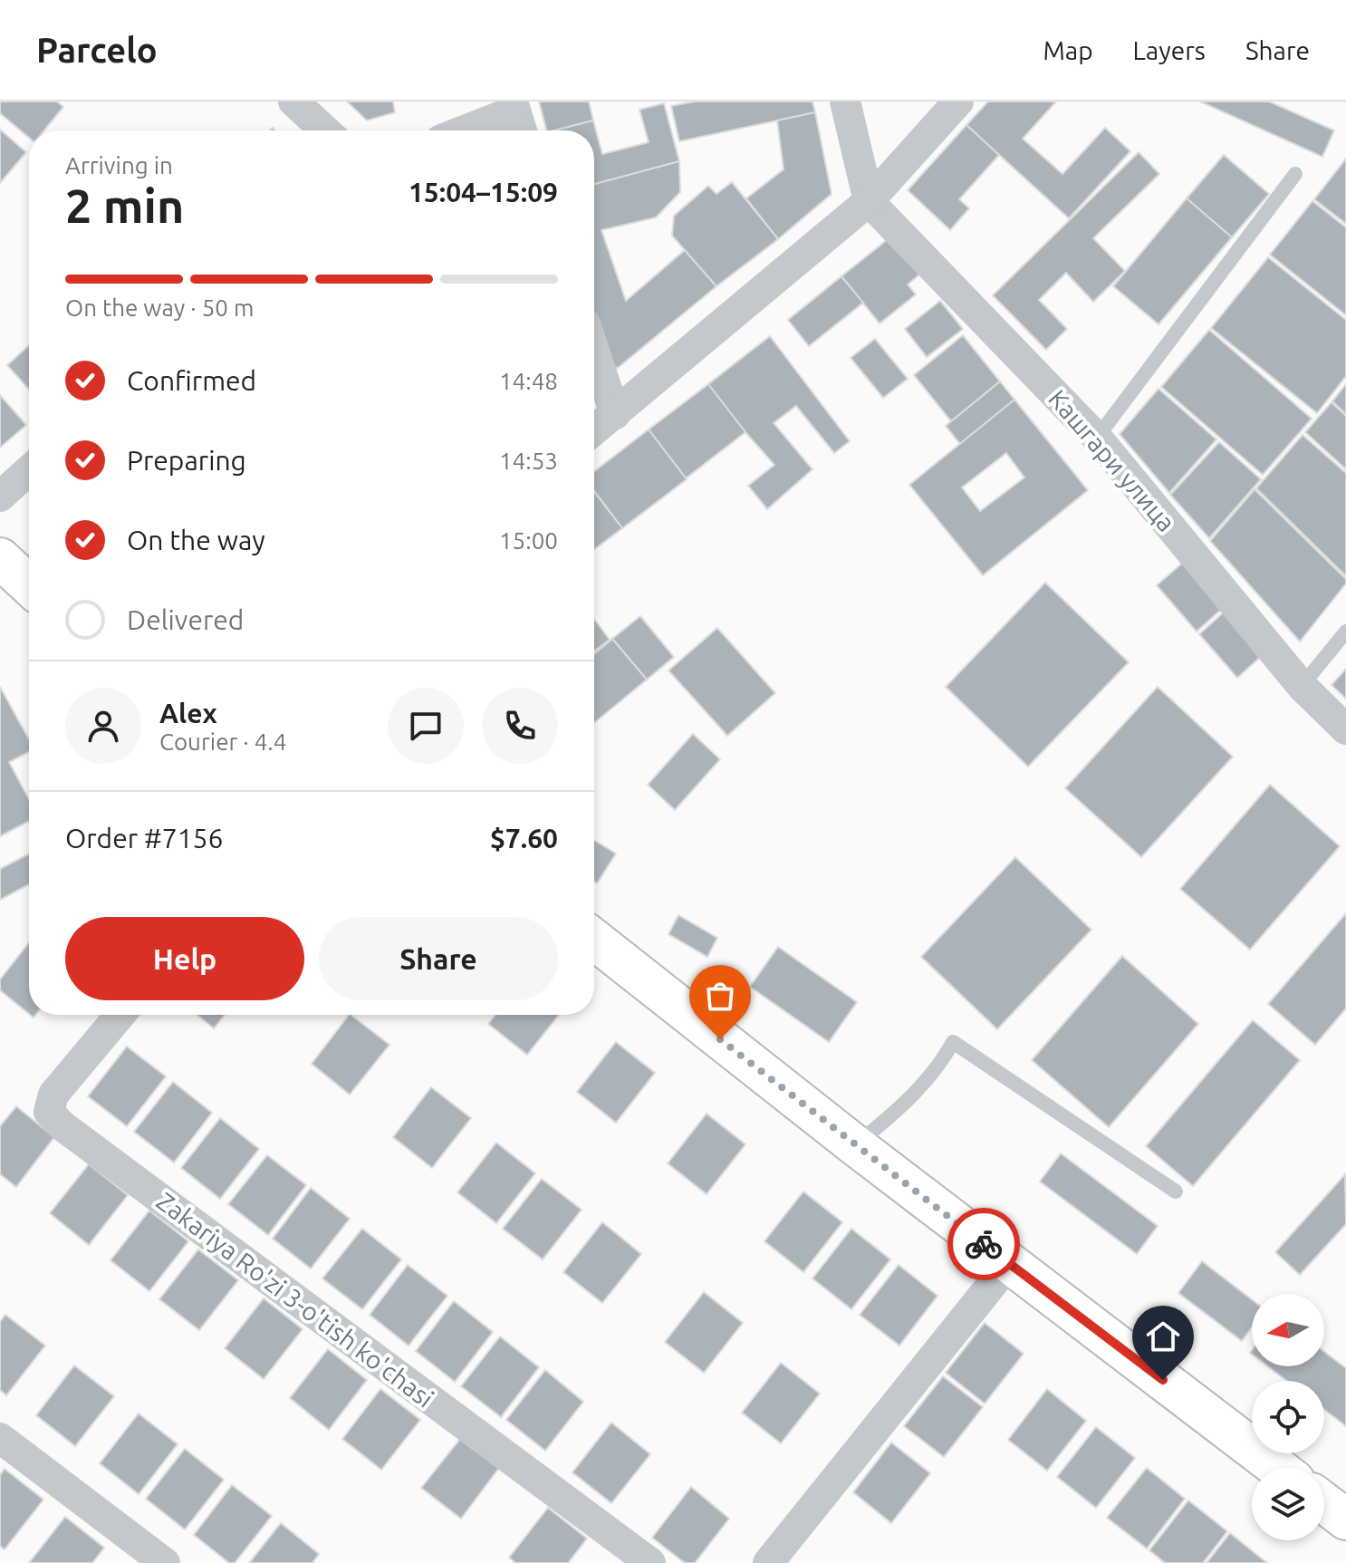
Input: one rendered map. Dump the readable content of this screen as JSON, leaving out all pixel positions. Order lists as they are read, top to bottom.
{
  "streets": {
    "street": ["Кашгари улица", "Zakariya Ro'zi 3-o'tish ko'chasi"]
  },
  "north": "left",
  "page": {
    "header": "Parcelo",
    "nav": ["Map", "Layers", "Share"],
    "heading": ["2 min", "Arriving in", "15:04–15:09"],
    "panel": [
      "Alex",
      "Courier · 4.4",
      "Order #7156",
      "$7.60"
    ],
    "bar": "On the way · 50 m",
    "list": [
      ["Confirmed", "14:48"],
      ["Preparing", "14:53"],
      ["On the way", "15:00"],
      "Delivered"
    ],
    "buttons": ["Help", "Share"]
  }
}
